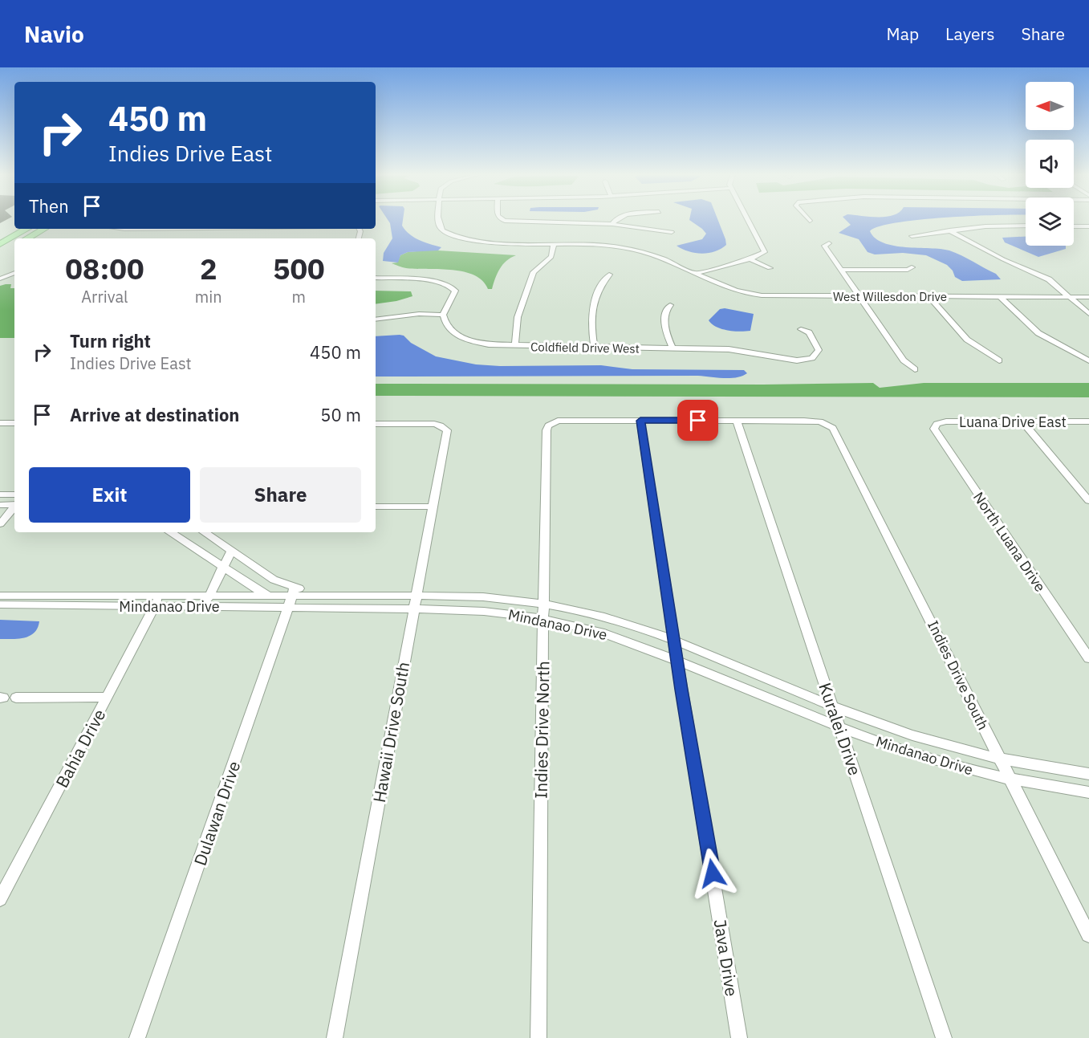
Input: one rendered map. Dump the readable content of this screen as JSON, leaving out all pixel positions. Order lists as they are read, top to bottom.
{
  "streets": {
    "street": [
      "West Willesdon Drive",
      "Coldfield Drive West",
      "Luana Drive East",
      "North Luana Drive",
      "Mindanao Drive",
      "Indies Drive South",
      "Kuralei Drive",
      "Indies Drive North",
      "Hawaii Drive South",
      "Bahia Drive",
      "Dulawan Drive",
      "Java Drive"
    ]
  },
  "crossings": [
    ["Luana Drive East", "North Luana Drive"],
    ["Mindanao Drive", "Indies Drive South"],
    ["Mindanao Drive", "Kuralei Drive"],
    ["Mindanao Drive", "Indies Drive North"],
    ["Mindanao Drive", "Hawaii Drive South"],
    ["Mindanao Drive", "Bahia Drive"],
    ["Mindanao Drive", "Dulawan Drive"],
    ["Mindanao Drive", "Java Drive"],
    ["Indies Drive South", "Kuralei Drive"],
    ["Indies Drive North", "Java Drive"]
  ],
  "north": "left",
  "page": {
    "header": "Navio",
    "nav": ["Map", "Layers", "Share"],
    "turn": ["450 m", "Indies Drive East"],
    "then": "Then",
    "eta": [
      "08:00",
      "Arrival",
      "2",
      "min",
      "500",
      "m"
    ],
    "list": [
      {
        "name": "Turn right",
        "note": "Indies Drive East",
        "value": "450 m"
      },
      {
        "name": "Arrive at destination",
        "value": "50 m"
      }
    ],
    "buttons": ["Exit", "Share"]
  }
}
